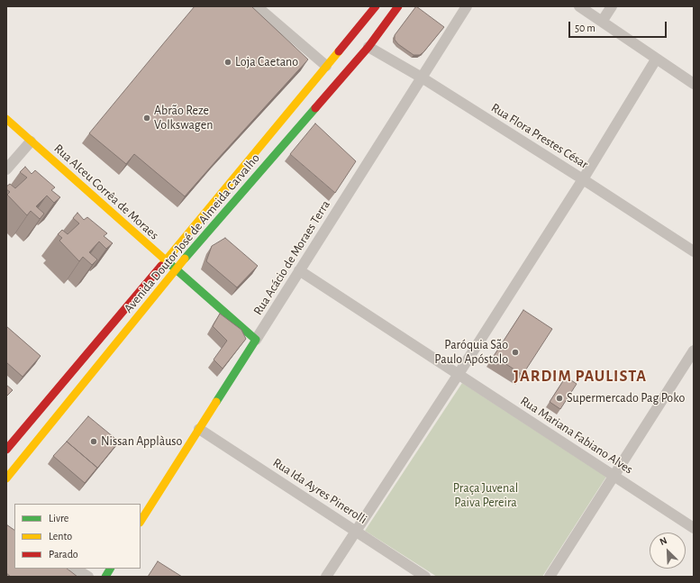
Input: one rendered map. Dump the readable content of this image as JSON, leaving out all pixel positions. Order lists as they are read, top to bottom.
{
  "streets": {
    "main road": ["Rua Alceu Corrêa de Moraes", "Avenida Doutor José de Almeida Carvalho", "Rua Acácio de Moraes Terra"],
    "street": ["Rua Flora Prestes César", "Rua Mariana Fabiano Alves", "Rua Ida Ayres Pinerolli"]
  },
  "crossings": [
    ["Rua Flora Prestes César", "Avenida Doutor José de Almeida Carvalho"],
    ["Rua Flora Prestes César", "Rua Acácio de Moraes Terra"],
    ["Rua Alceu Corrêa de Moraes", "Avenida Doutor José de Almeida Carvalho"],
    ["Rua Alceu Corrêa de Moraes", "Rua Acácio de Moraes Terra"],
    ["Rua Acácio de Moraes Terra", "Rua Mariana Fabiano Alves"],
    ["Rua Acácio de Moraes Terra", "Rua Ida Ayres Pinerolli"]
  ],
  "districts": ["JARDIM PAULISTA"],
  "parks": ["Praça Juvenal Paiva Pereira"],
  "places": [
    "Loja Caetano",
    "Abrão Reze Volkswagen",
    "Paróquia São Paulo Apóstolo",
    "Supermercado Pag Poko",
    "Nissan Applàuso"
  ],
  "legend": ["Livre", "Lento", "Parado"],
  "scale_bar": "50 m",
  "north": "top left"
}
